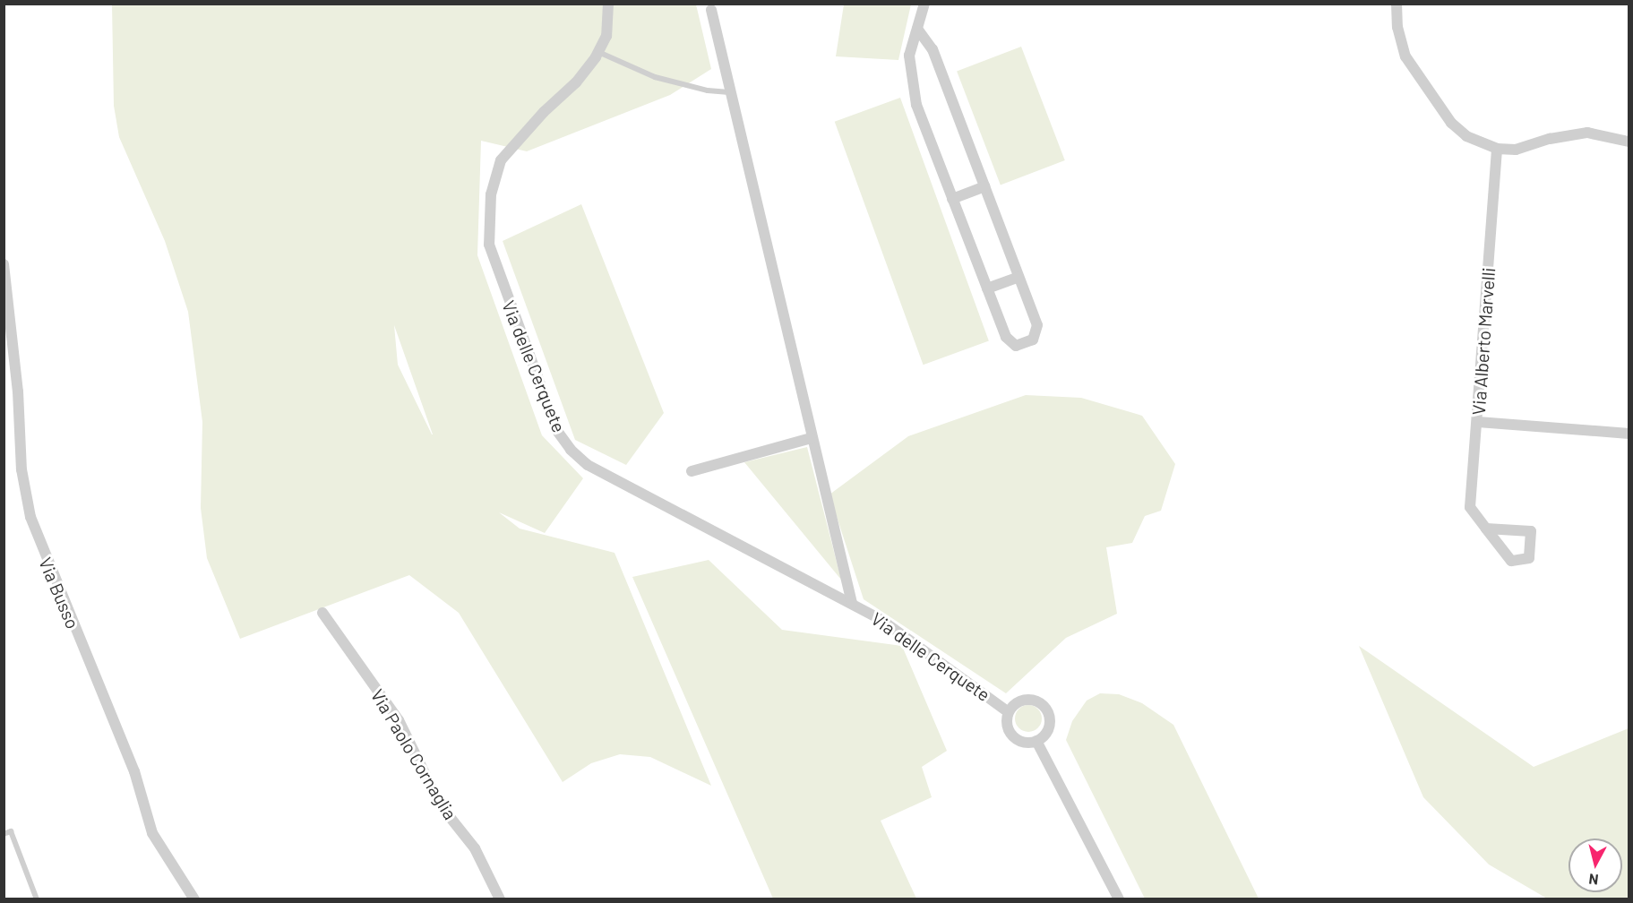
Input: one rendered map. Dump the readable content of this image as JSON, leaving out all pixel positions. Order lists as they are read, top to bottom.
{
  "streets": {
    "street": [
      "Via Alberto Marvelli",
      "Via delle Cerquete",
      "Via Busso",
      "Via Paolo Cornaglia"
    ]
  },
  "north": "bottom"
}
